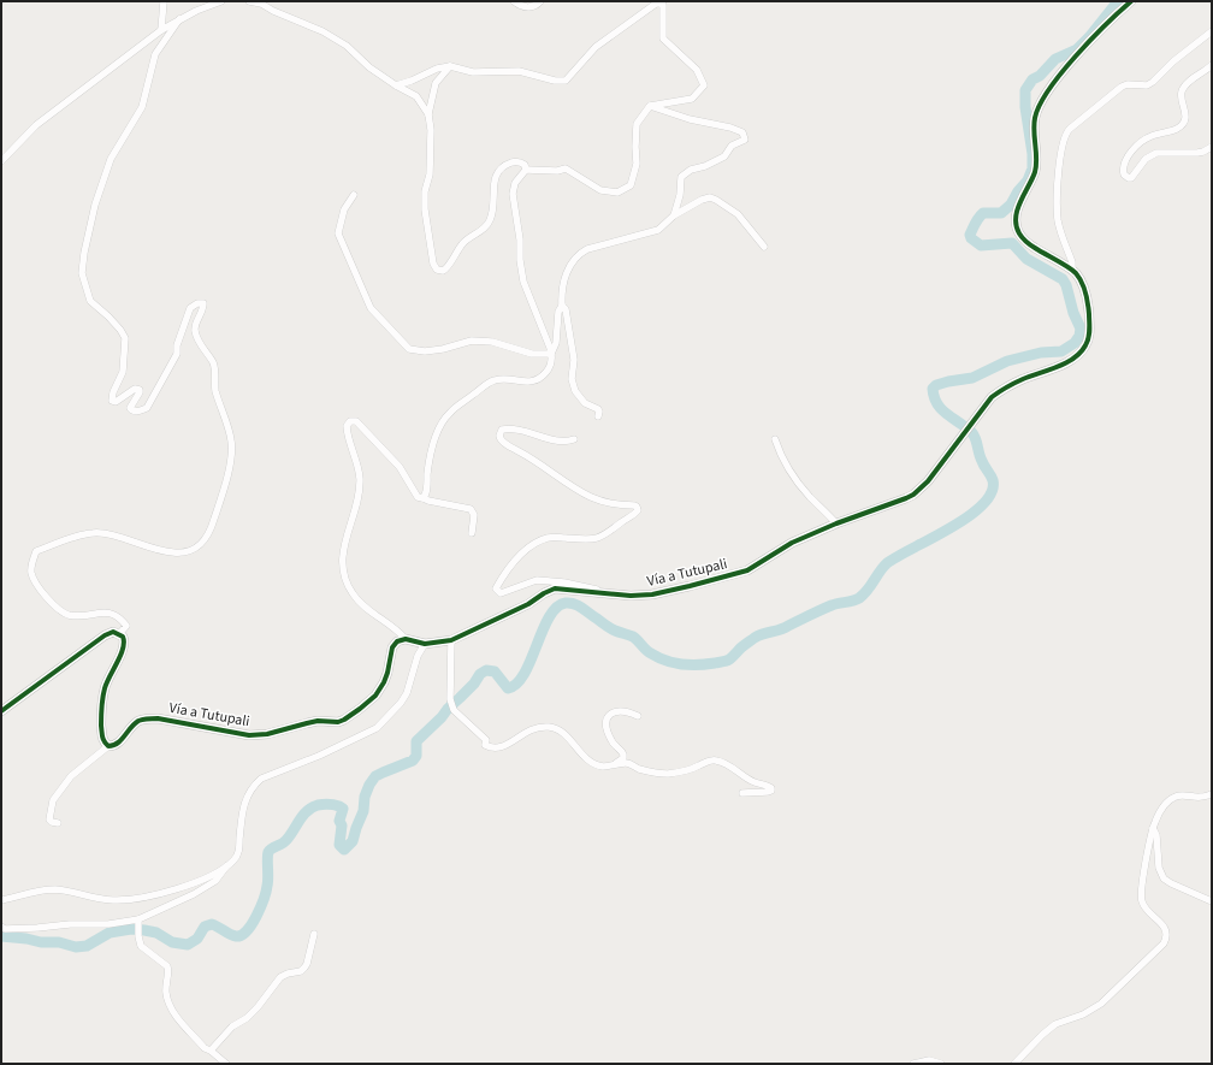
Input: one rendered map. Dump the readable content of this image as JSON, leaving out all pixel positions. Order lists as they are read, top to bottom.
{
  "streets": {
    "street": ["Vía a Tutupali"]
  }
}
